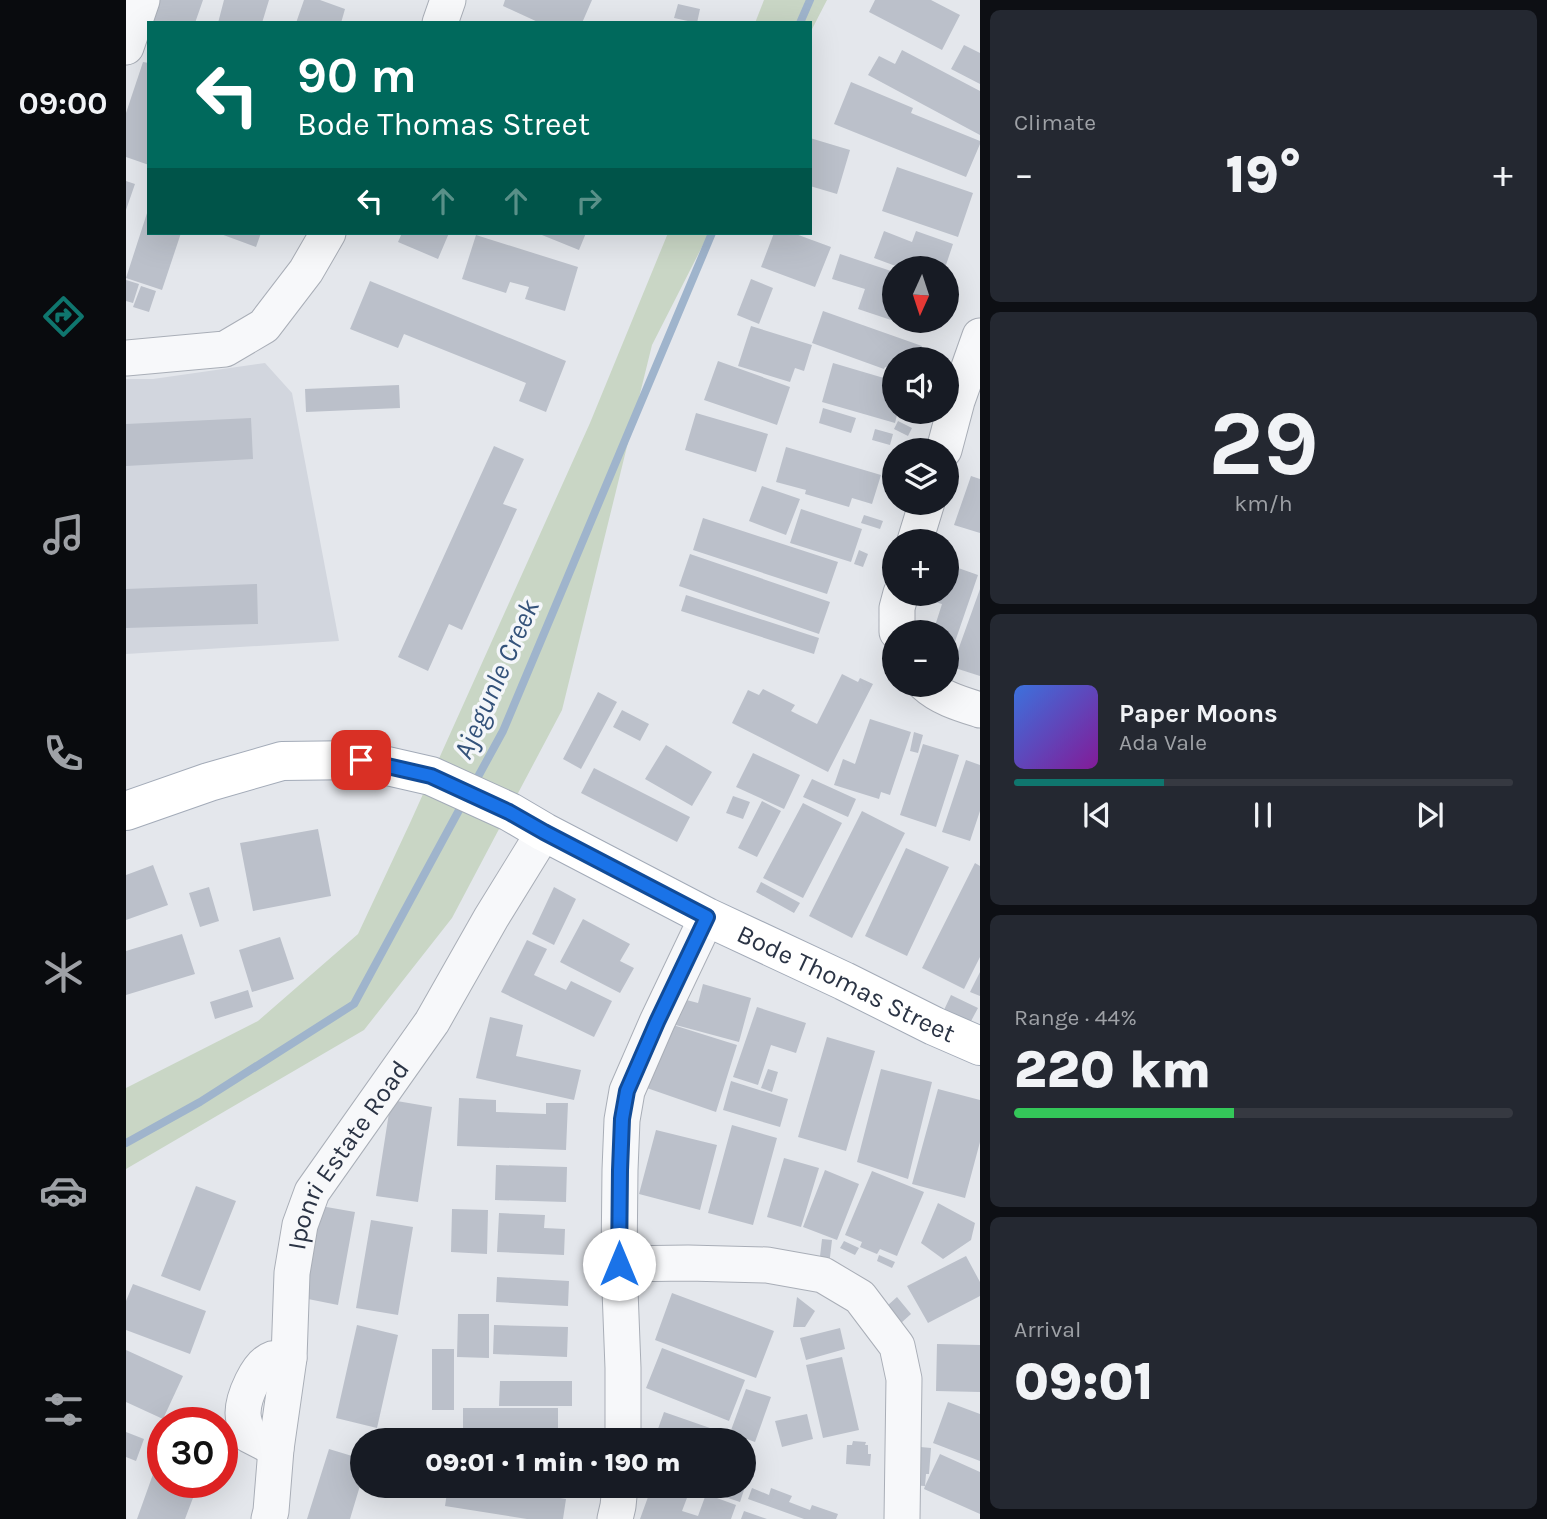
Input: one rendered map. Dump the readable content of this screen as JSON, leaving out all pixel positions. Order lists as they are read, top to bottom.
{
  "streets": {
    "main road": ["Bode Thomas Street"],
    "street": ["Iponri Estate Road"]
  },
  "crossings": [
    ["Bode Thomas Street", "Iponri Estate Road"]
  ],
  "water": ["Ajegunle Creek"],
  "north": "bottom",
  "page": {
    "tabs": "09:00",
    "tile": [
      "Climate",
      ["29", "km/h"],
      ["Range · 44%", "220 km"],
      ["Arrival", "09:01"]
    ],
    "turn": ["90 m", "Bode Thomas Street"],
    "heat": ["−", "19°", "+"],
    "map_buttons": ["+", "−"],
    "song": ["Paper Moons", "Ada Vale"],
    "limit": "30",
    "trip": "09:01 · 1 min · 190 m"
  }
}
